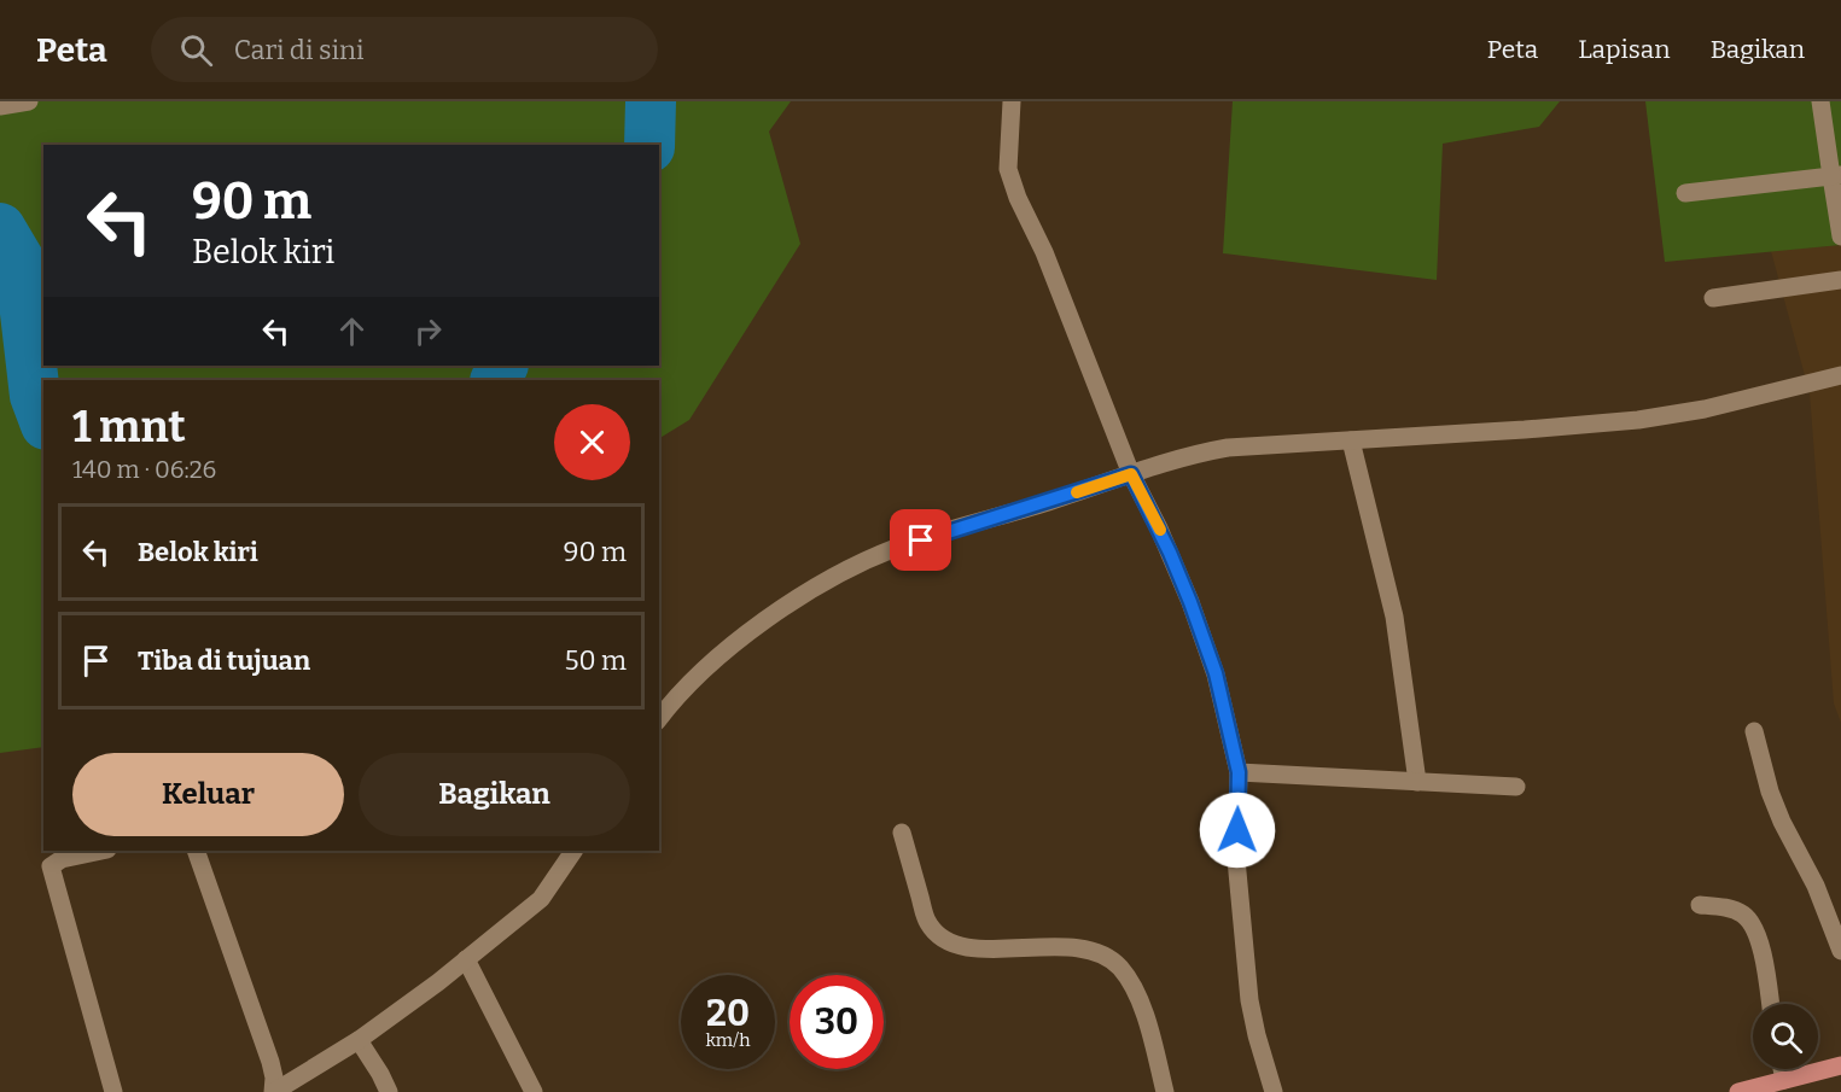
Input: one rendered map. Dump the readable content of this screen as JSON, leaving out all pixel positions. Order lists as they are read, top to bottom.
{
  "page": {
    "header": "Peta",
    "search": "Cari di sini",
    "nav": ["Peta", "Lapisan", "Bagikan"],
    "turn": ["90 m", "Belok kiri"],
    "heading": ["1 mnt", "140 m · 06:26"],
    "list": [
      {
        "name": "Belok kiri",
        "value": "90 m"
      },
      {
        "name": "Tiba di tujuan",
        "value": "50 m"
      }
    ],
    "buttons": ["Keluar", "Bagikan"],
    "speed": "20 km/h",
    "limit": "30"
  }
}
